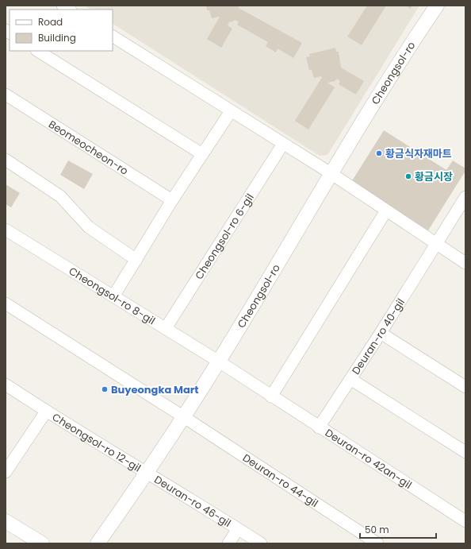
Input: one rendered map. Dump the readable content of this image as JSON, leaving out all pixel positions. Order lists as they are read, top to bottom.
{
  "streets": {
    "street": [
      "Cheongsol-ro",
      "Beomeocheon-ro",
      "Cheongsol-ro 6-gil",
      "Cheongsol-ro 8-gil",
      "Deuran-ro 40-gil",
      "Cheongsol-ro 12-gil",
      "Deuran-ro 42an-gil",
      "Deuran-ro 44-gil",
      "Deuran-ro 46-gil"
    ]
  },
  "crossings": [
    ["Cheongsol-ro", "Cheongsol-ro 8-gil"],
    ["Cheongsol-ro", "Cheongsol-ro 12-gil"],
    ["Cheongsol-ro", "Deuran-ro 42an-gil"],
    ["Cheongsol-ro", "Deuran-ro 44-gil"],
    ["Cheongsol-ro", "Deuran-ro 46-gil"],
    ["Cheongsol-ro 6-gil", "Cheongsol-ro 8-gil"],
    ["Cheongsol-ro 8-gil", "Deuran-ro 42an-gil"],
    ["Deuran-ro 40-gil", "Deuran-ro 42an-gil"],
    ["Cheongsol-ro 12-gil", "Deuran-ro 46-gil"]
  ],
  "places": ["황금식자재마트", "황금시장", "Buyeongka Mart"],
  "legend": ["Road", "Building"],
  "scale_bar": "50 m"
}
